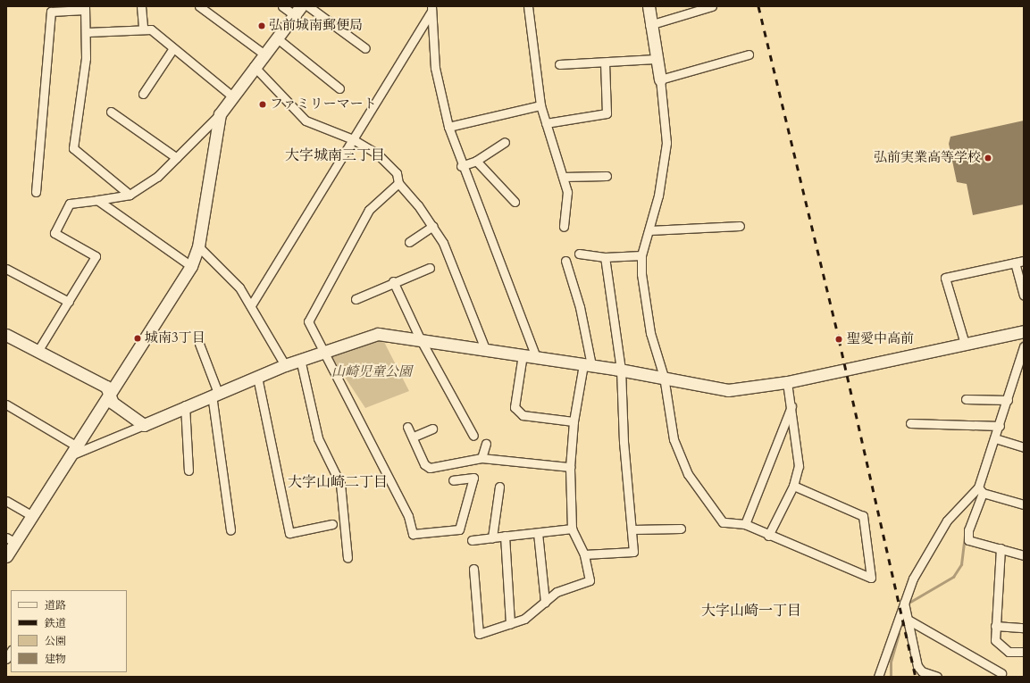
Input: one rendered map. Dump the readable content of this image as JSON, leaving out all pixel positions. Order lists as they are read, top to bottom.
{
  "districts": ["大字城南三丁目", "大字山崎二丁目", "大字山崎一丁目"],
  "parks": ["山崎児童公園"],
  "places": [
    "弘前城南郵便局",
    "ファミリーマート",
    "弘前実業高等学校",
    "城南3丁目",
    "聖愛中高前"
  ],
  "legend": [
    "道路",
    "鉄道",
    "公園",
    "建物"
  ]
}
